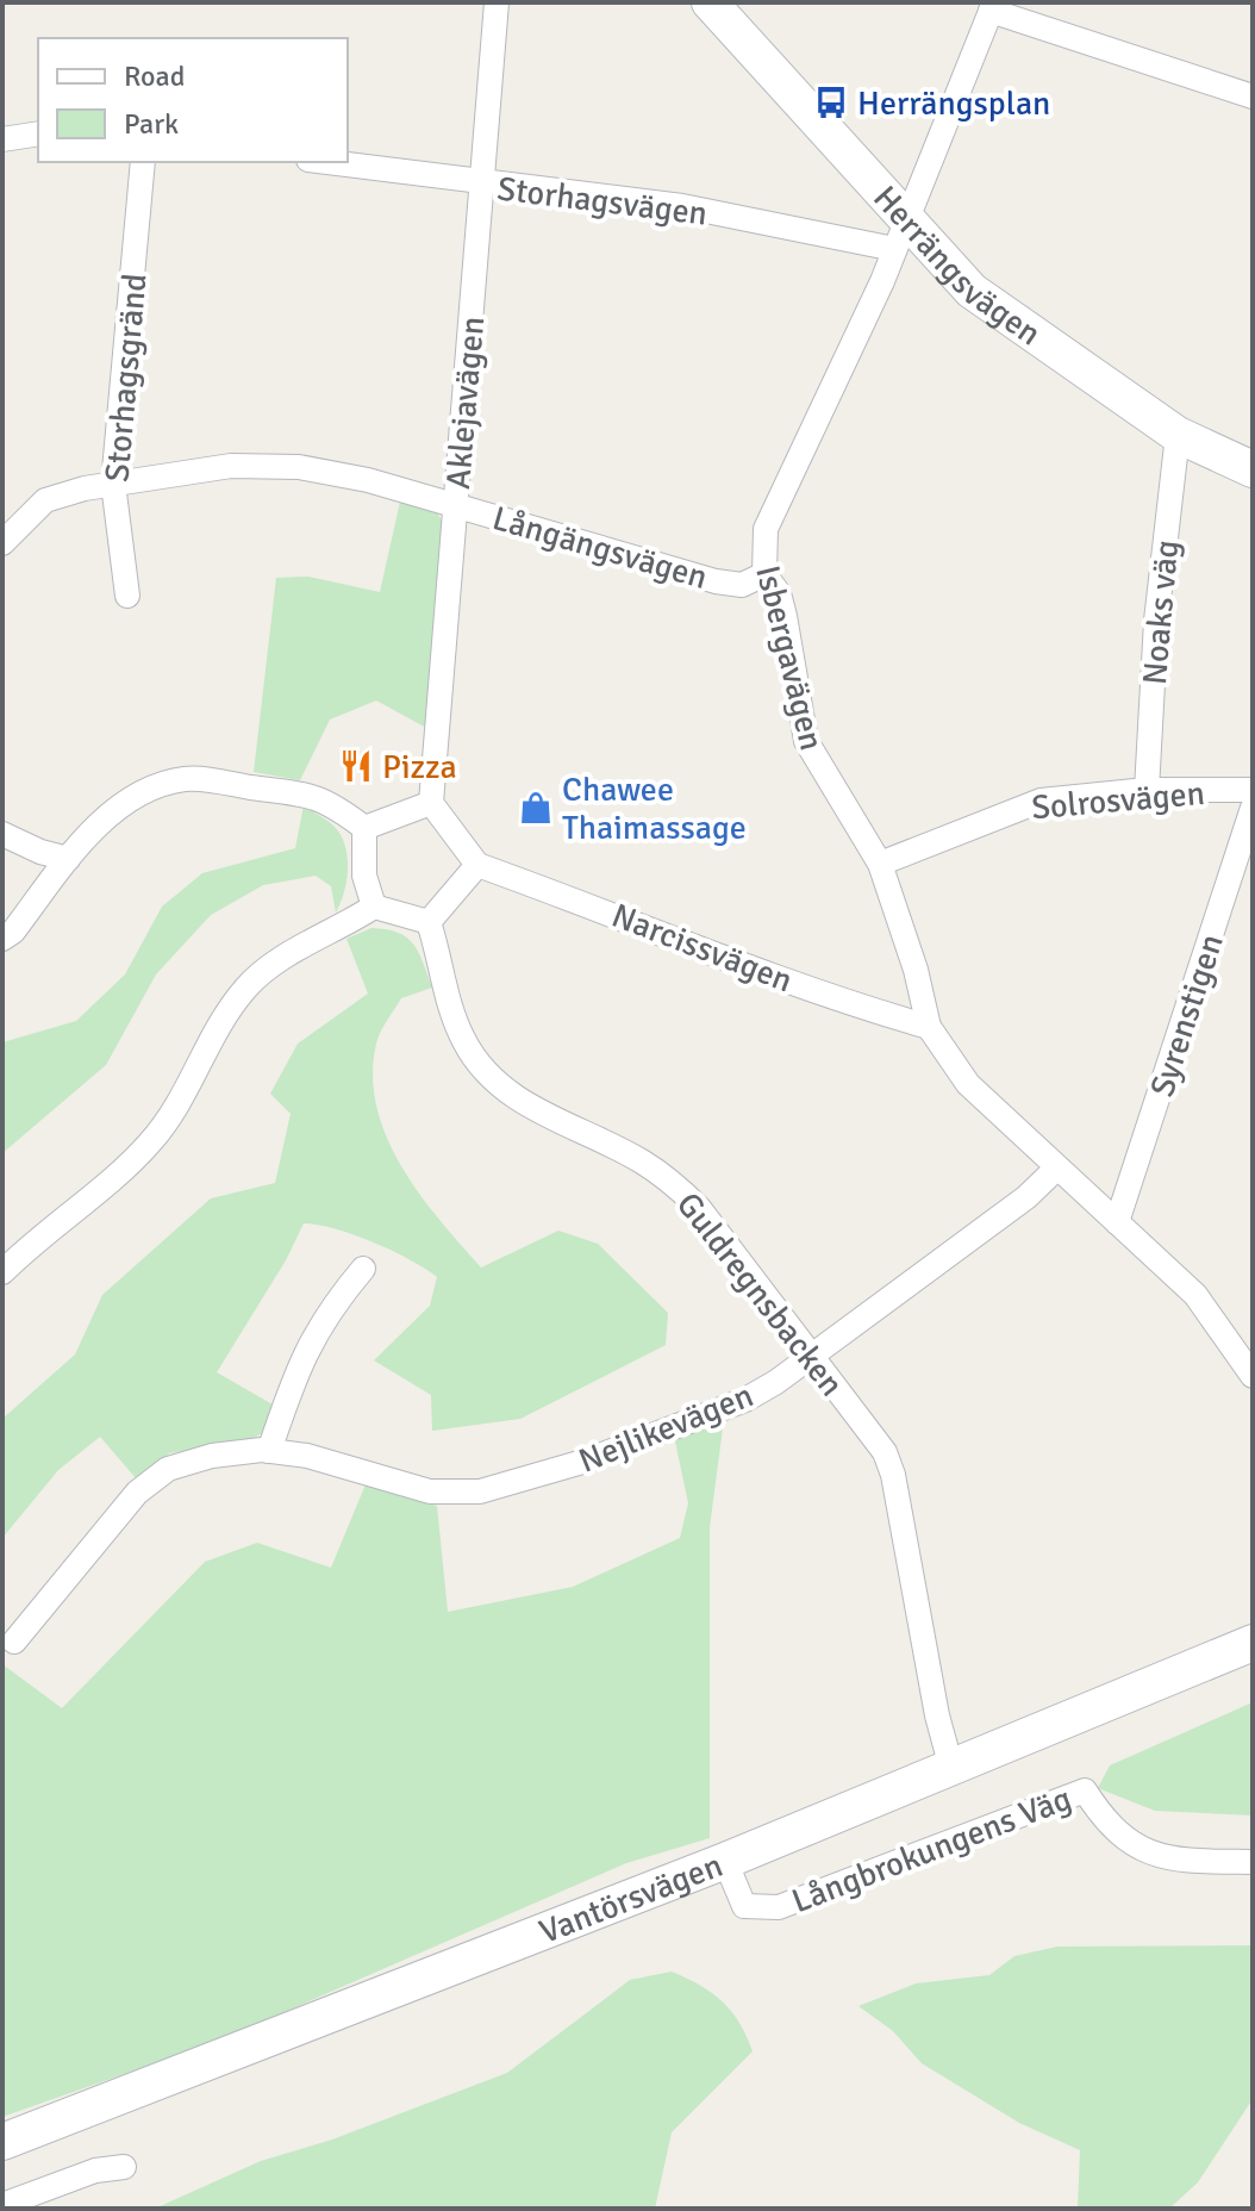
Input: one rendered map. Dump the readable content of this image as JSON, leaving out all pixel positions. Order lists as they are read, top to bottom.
{
  "streets": {
    "street": [
      "Storhagsvägen",
      "Herrängsvägen",
      "Storhagsgränd",
      "Aklejavägen",
      "Långängsvägen",
      "Noaks väg",
      "Isbergavägen",
      "Solrosvägen",
      "Narcissvägen",
      "Syrenstigen",
      "Guldregnsbacken",
      "Nejlikevägen",
      "Långbrokungens Väg",
      "Vantörsvägen"
    ]
  },
  "crossings": [
    ["Storhagsvägen", "Herrängsvägen"],
    ["Storhagsvägen", "Aklejavägen"],
    ["Storhagsvägen", "Isbergavägen"],
    ["Herrängsvägen", "Noaks väg"],
    ["Herrängsvägen", "Isbergavägen"],
    ["Storhagsgränd", "Långängsvägen"],
    ["Aklejavägen", "Långängsvägen"],
    ["Aklejavägen", "Narcissvägen"],
    ["Aklejavägen", "Guldregnsbacken"],
    ["Långängsvägen", "Isbergavägen"],
    ["Noaks väg", "Solrosvägen"],
    ["Isbergavägen", "Solrosvägen"],
    ["Isbergavägen", "Narcissvägen"],
    ["Isbergavägen", "Syrenstigen"],
    ["Isbergavägen", "Nejlikevägen"],
    ["Narcissvägen", "Guldregnsbacken"],
    ["Guldregnsbacken", "Nejlikevägen"],
    ["Guldregnsbacken", "Vantörsvägen"],
    ["Långbrokungens Väg", "Vantörsvägen"]
  ],
  "places": {
    "bus stop": ["Herrängsplan"],
    "restaurant": ["Pizza"],
    "shop": ["Chawee Thaimassage"]
  },
  "legend": ["Road", "Park"]
}
